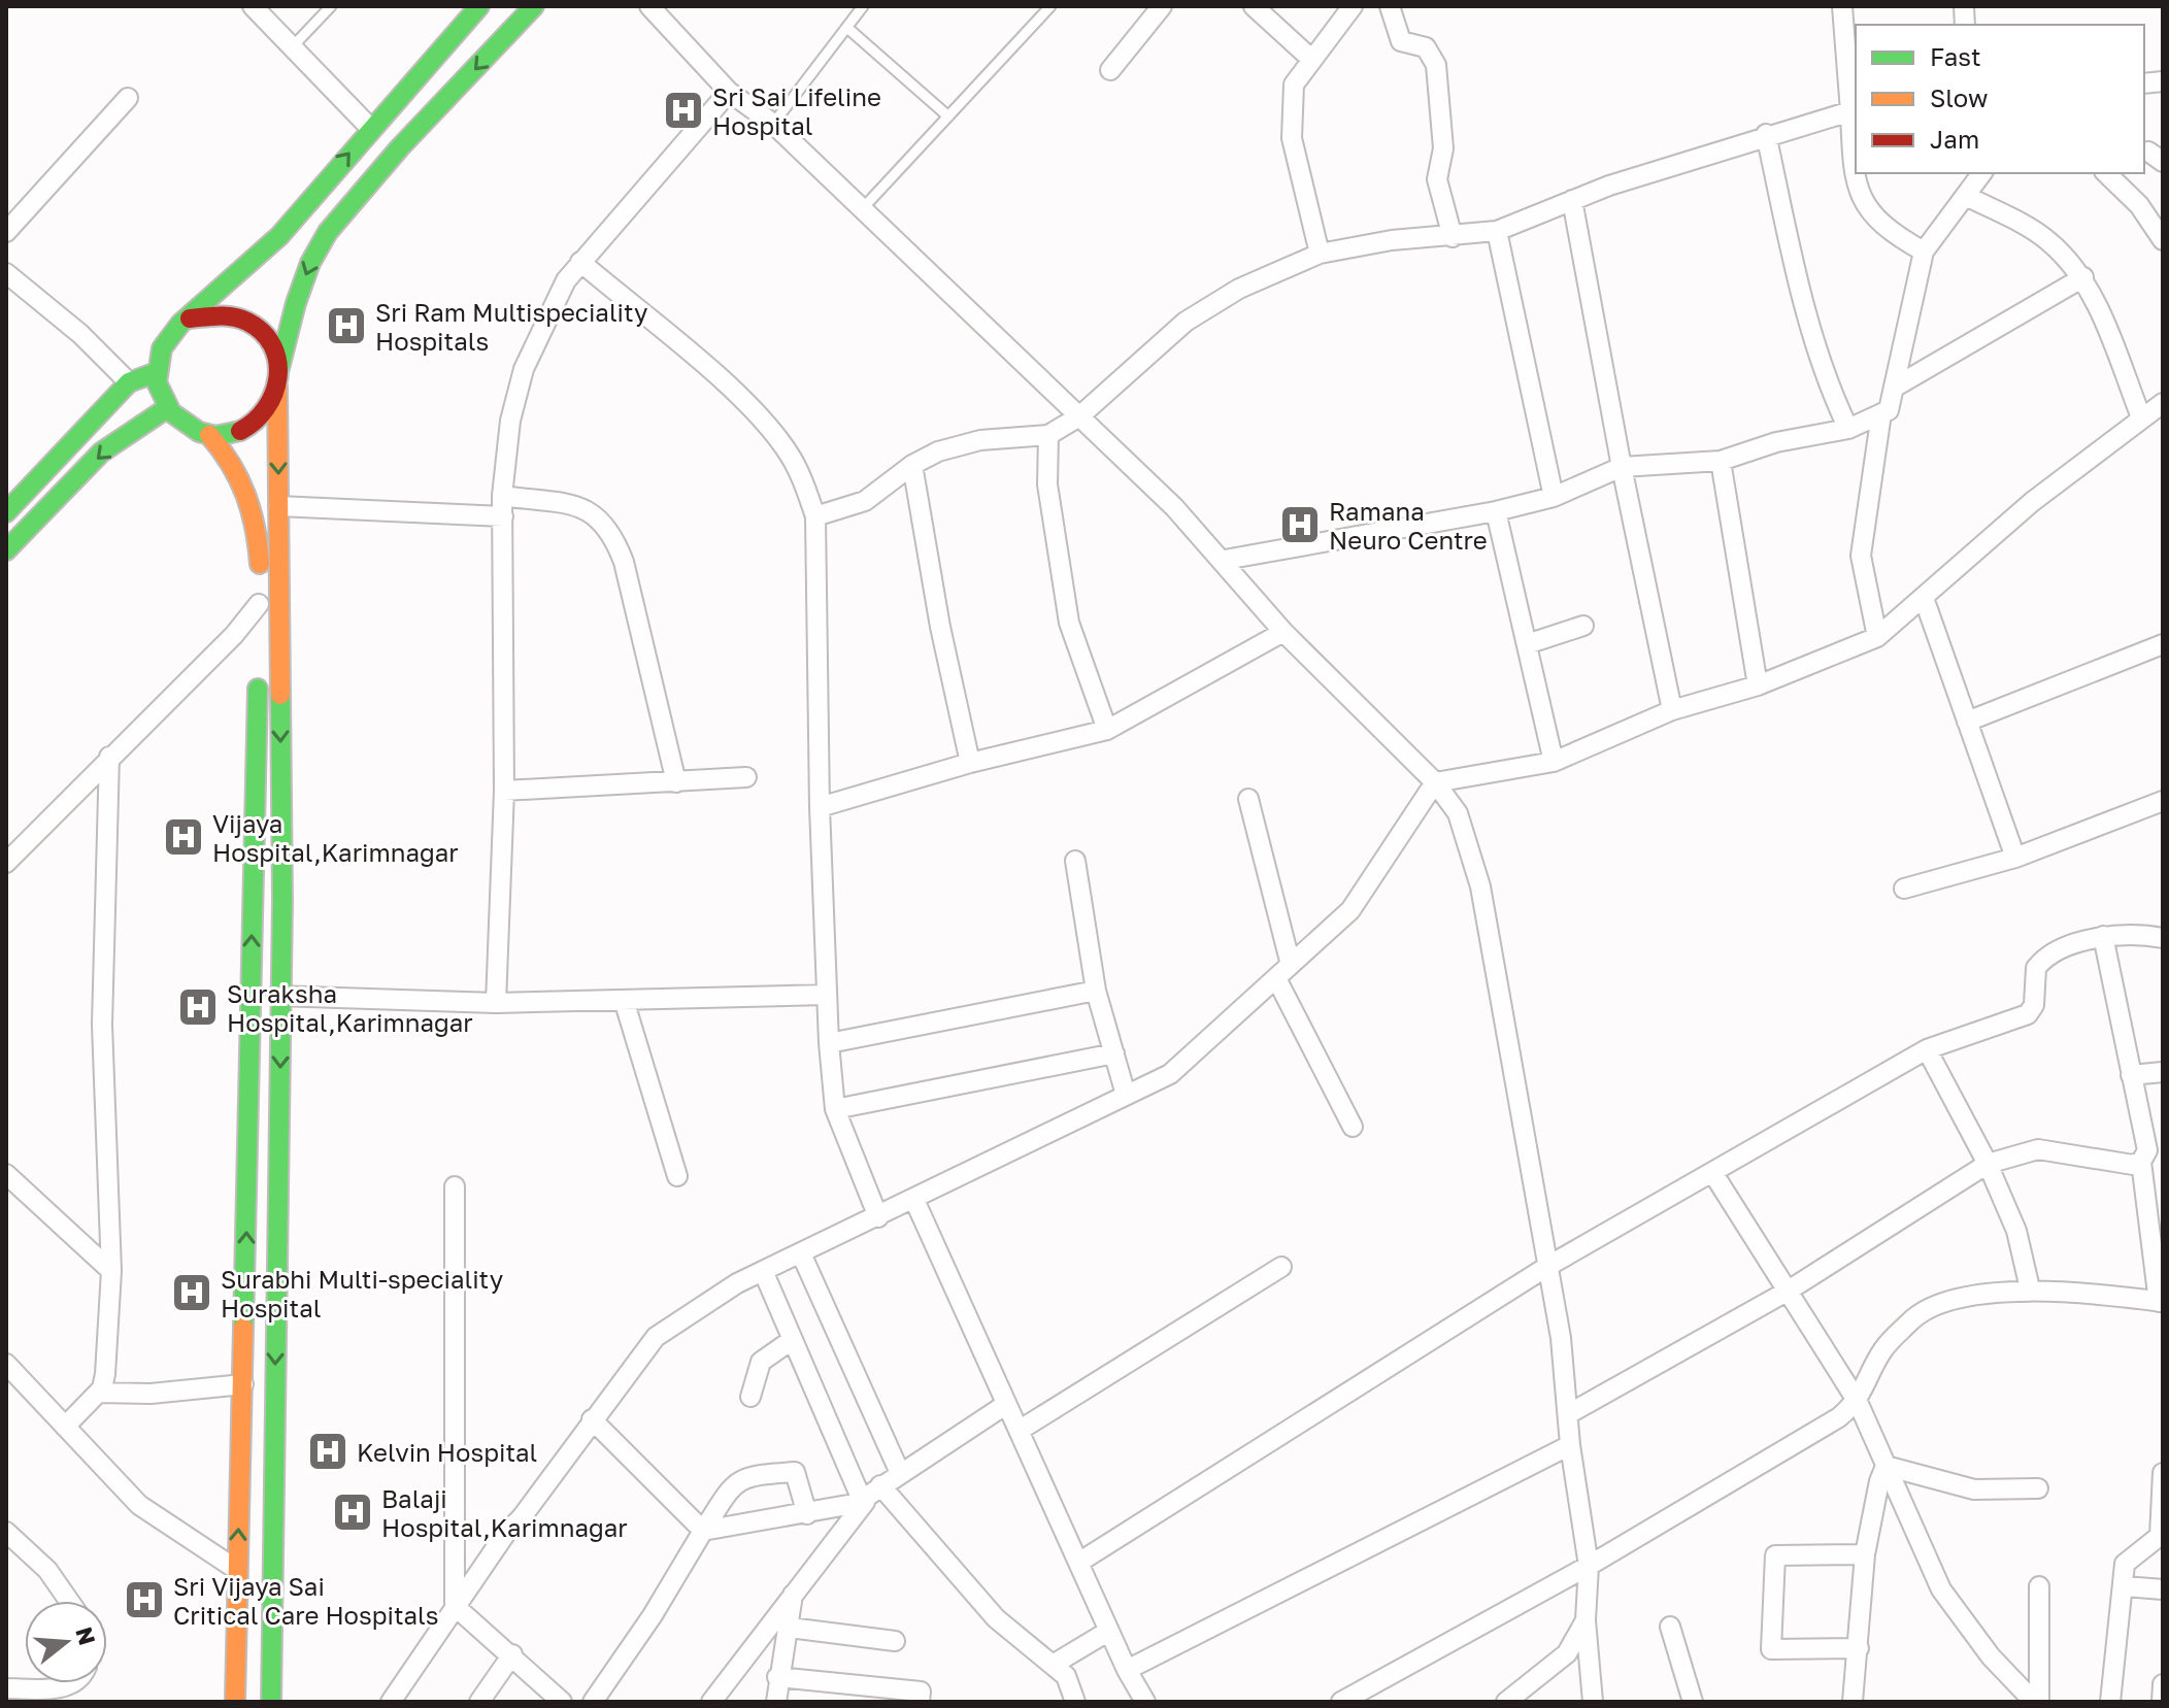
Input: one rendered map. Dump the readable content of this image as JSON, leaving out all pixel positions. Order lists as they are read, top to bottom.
{
  "places": {
    "hospital": [
      "Sri Sai Lifeline Hospital",
      "Sri Ram Multispeciality Hospitals",
      "Ramana Neuro Centre",
      "Vijaya Hospital,Karimnagar",
      "Suraksha Hospital,Karimnagar",
      "Surabhi Multi-speciality Hospital",
      "Kelvin Hospital",
      "Balaji Hospital,Karimnagar",
      "Sri Vijaya Sai Critical Care Hospitals"
    ]
  },
  "legend": ["Fast", "Slow", "Jam"],
  "north": "right"
}
